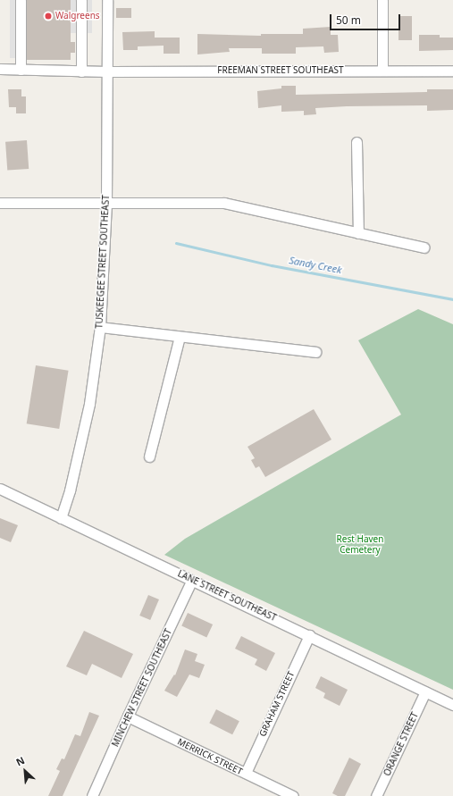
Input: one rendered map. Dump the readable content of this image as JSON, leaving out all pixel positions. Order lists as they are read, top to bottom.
{
  "streets": {
    "street": [
      "FREEMAN STREET SOUTHEAST",
      "TUSKEEGEE STREET SOUTHEAST",
      "LANE STREET SOUTHEAST",
      "MINCHEW STREET SOUTHEAST",
      "GRAHAM STREET",
      "ORANGE STREET",
      "MERRICK STREET"
    ]
  },
  "crossings": [
    ["FREEMAN STREET SOUTHEAST", "TUSKEEGEE STREET SOUTHEAST"],
    ["TUSKEEGEE STREET SOUTHEAST", "LANE STREET SOUTHEAST"],
    ["LANE STREET SOUTHEAST", "MINCHEW STREET SOUTHEAST"],
    ["LANE STREET SOUTHEAST", "GRAHAM STREET"],
    ["LANE STREET SOUTHEAST", "ORANGE STREET"],
    ["MINCHEW STREET SOUTHEAST", "MERRICK STREET"],
    ["GRAHAM STREET", "MERRICK STREET"]
  ],
  "water": ["Sandy Creek"],
  "parks": ["Rest Haven Cemetery"],
  "places": ["Walgreens"],
  "scale_bar": "50 m",
  "north": "top left"
}
